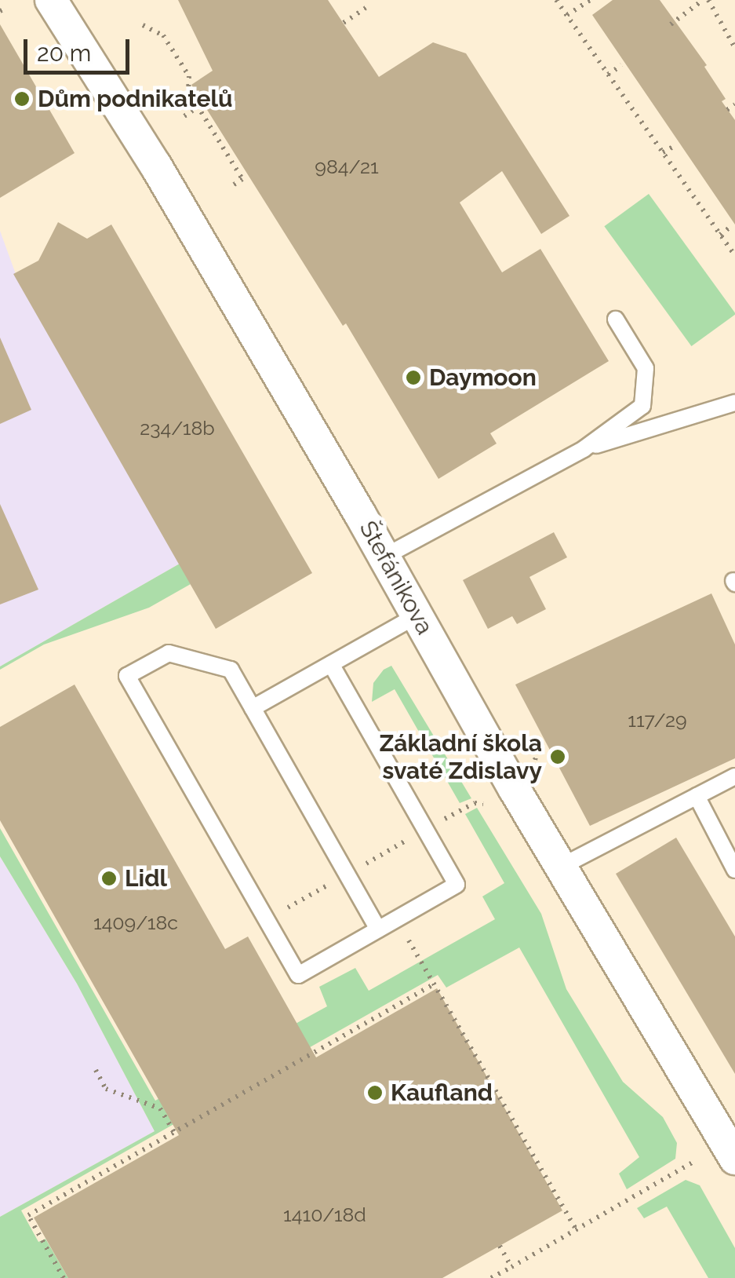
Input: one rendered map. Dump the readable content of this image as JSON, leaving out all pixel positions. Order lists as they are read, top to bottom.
{
  "streets": {
    "street": ["Štefánikova"]
  },
  "places": [
    "Dům podnikatelů",
    "Daymoon",
    "Základní škola svaté Zdislavy",
    "Lidl",
    "Kaufland"
  ],
  "house_numbers": [
    "984/21",
    "234/18b",
    "117/29",
    "1409/18c",
    "1410/18d"
  ],
  "scale_bar": "20 m"
}
